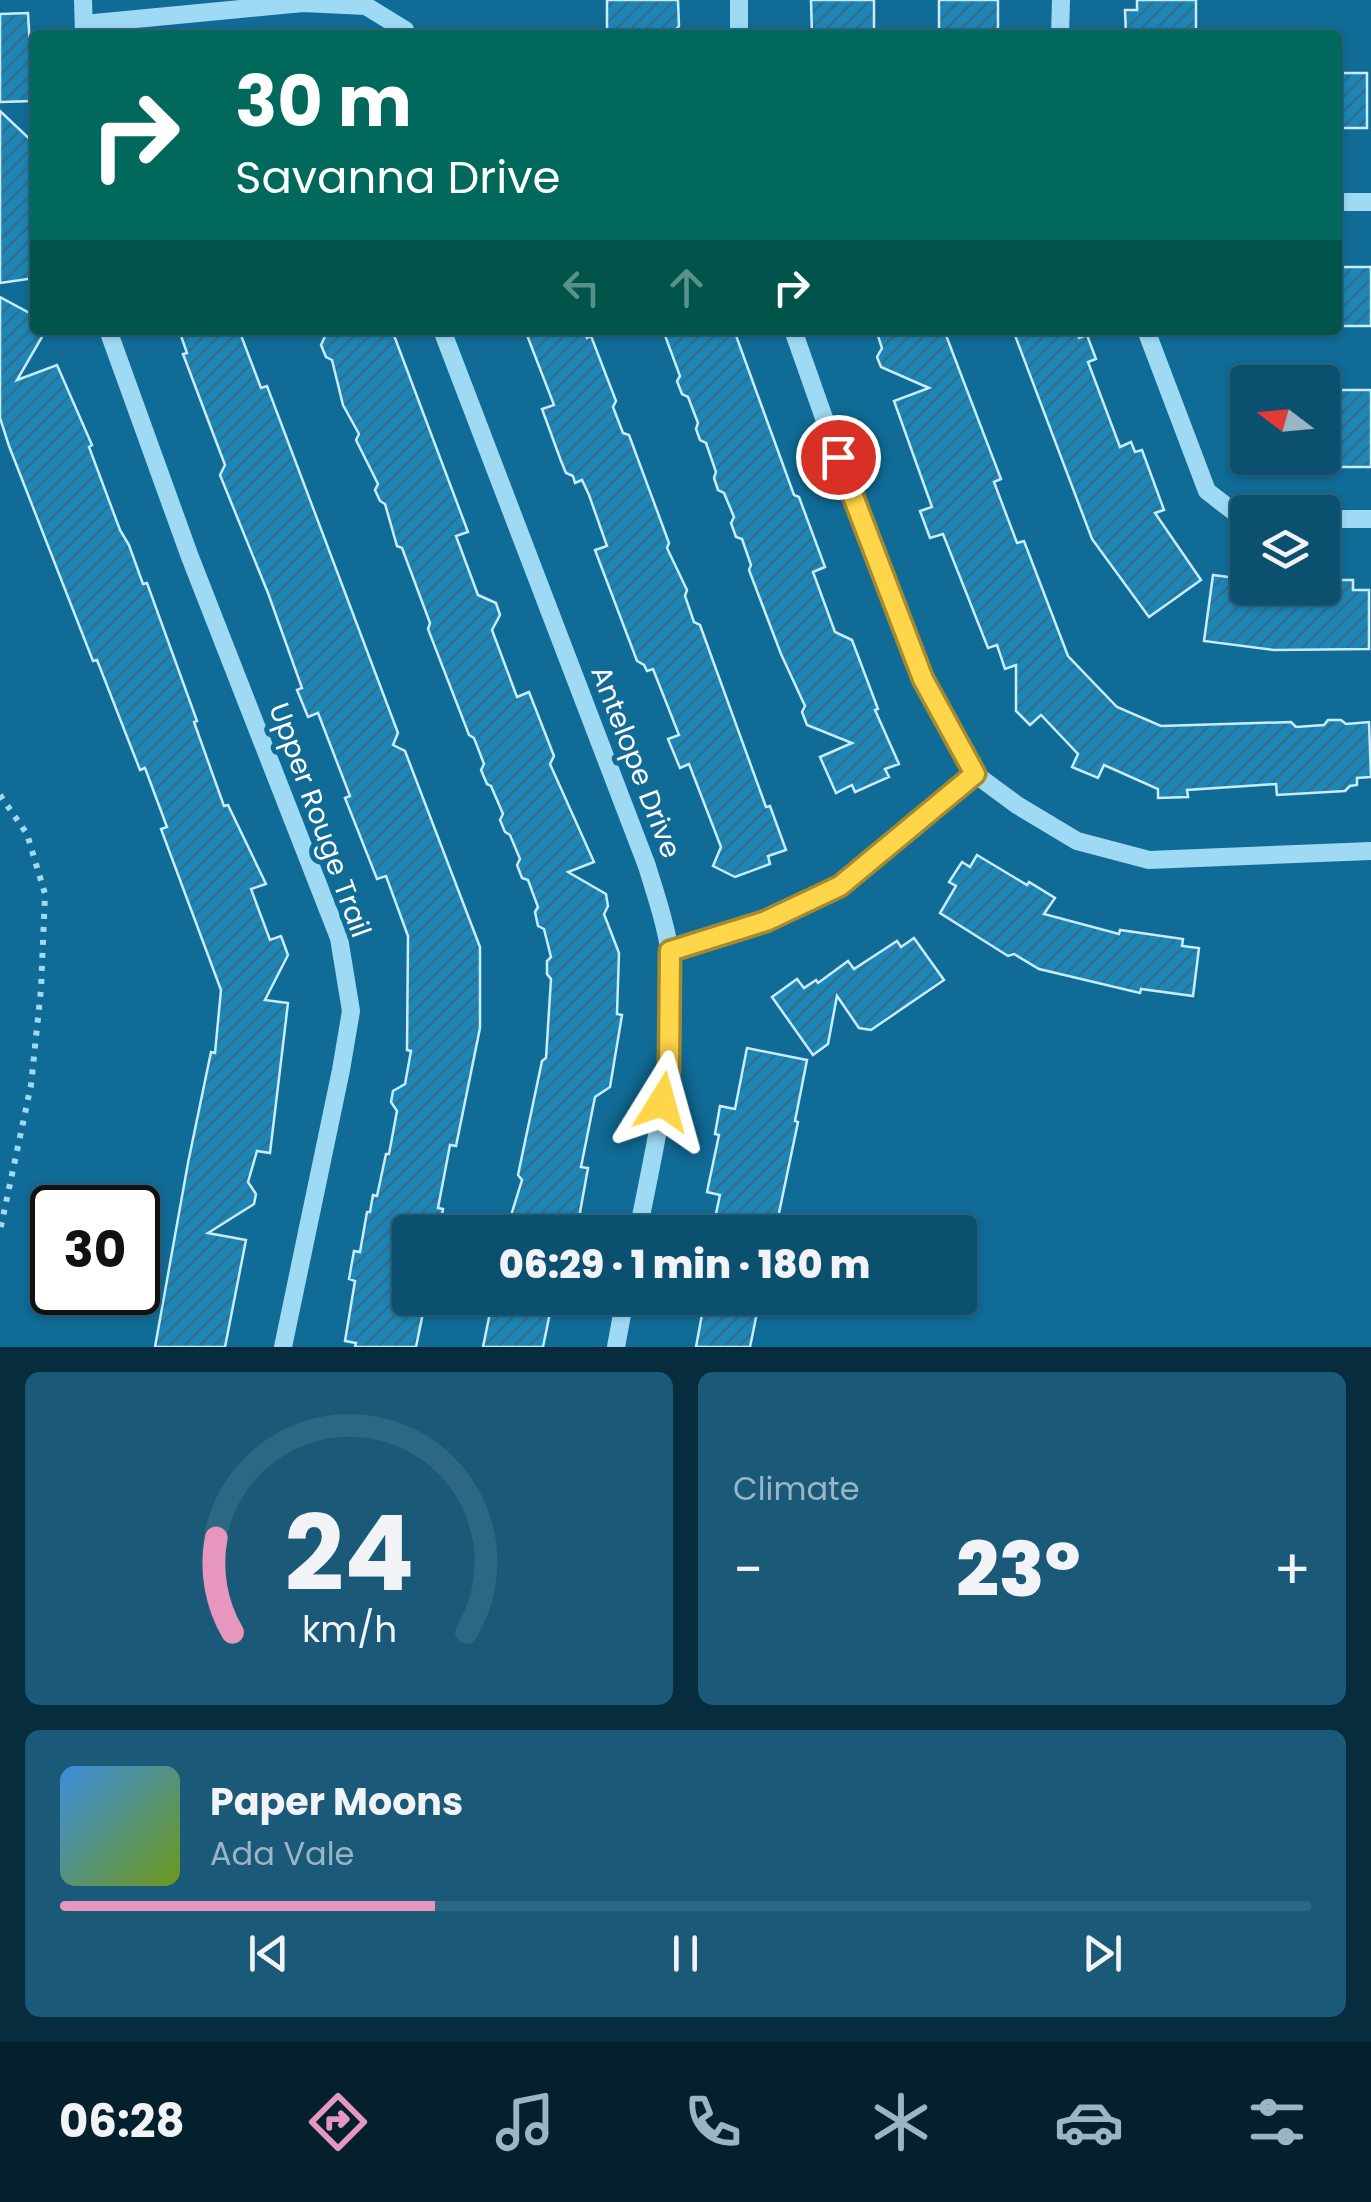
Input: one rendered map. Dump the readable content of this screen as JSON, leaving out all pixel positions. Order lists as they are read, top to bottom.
{
  "streets": {
    "street": ["Antelope Drive", "Upper Rouge Trail"]
  },
  "north": "left",
  "page": {
    "turn": ["30 m", "Savanna Drive"],
    "limit": "30",
    "trip": "06:29 · 1 min · 180 m",
    "tile": "Climate",
    "heat": ["−", "23°", "+"],
    "song": ["Paper Moons", "Ada Vale"],
    "tabs": "06:28",
    "gauge": ["24", "km/h"]
  }
}
